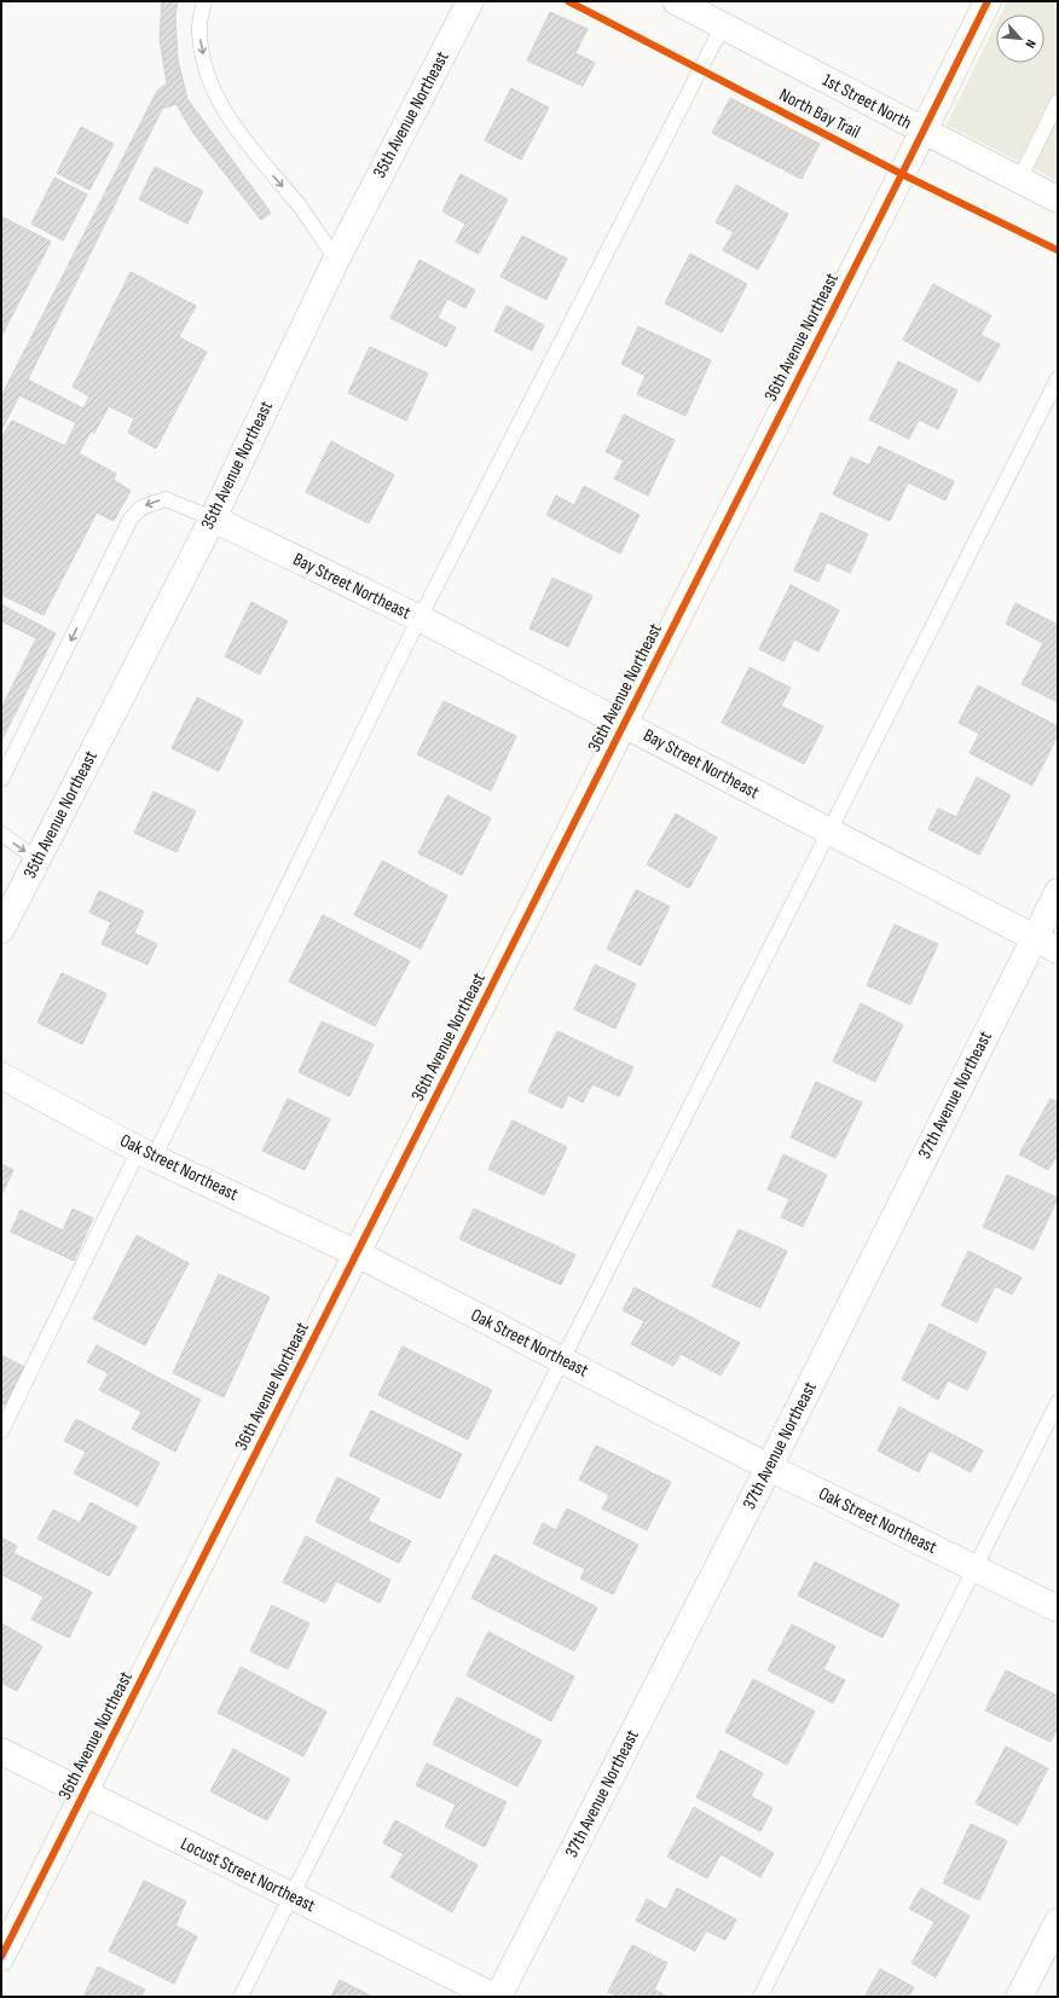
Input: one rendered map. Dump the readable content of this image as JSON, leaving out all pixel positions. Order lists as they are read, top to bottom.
{
  "streets": {
    "street": [
      "1st Street North",
      "35th Avenue Northeast",
      "36th Avenue Northeast",
      "Bay Street Northeast",
      "37th Avenue Northeast",
      "Oak Street Northeast",
      "Locust Street Northeast"
    ],
    "cycle path": ["North Bay Trail"]
  },
  "crossings": [
    ["1st Street North", "36th Avenue Northeast"],
    ["35th Avenue Northeast", "Bay Street Northeast"],
    ["36th Avenue Northeast", "Bay Street Northeast"],
    ["36th Avenue Northeast", "Oak Street Northeast"],
    ["36th Avenue Northeast", "Locust Street Northeast"],
    ["Bay Street Northeast", "37th Avenue Northeast"],
    ["37th Avenue Northeast", "Oak Street Northeast"]
  ],
  "north": "bottom right"
}
